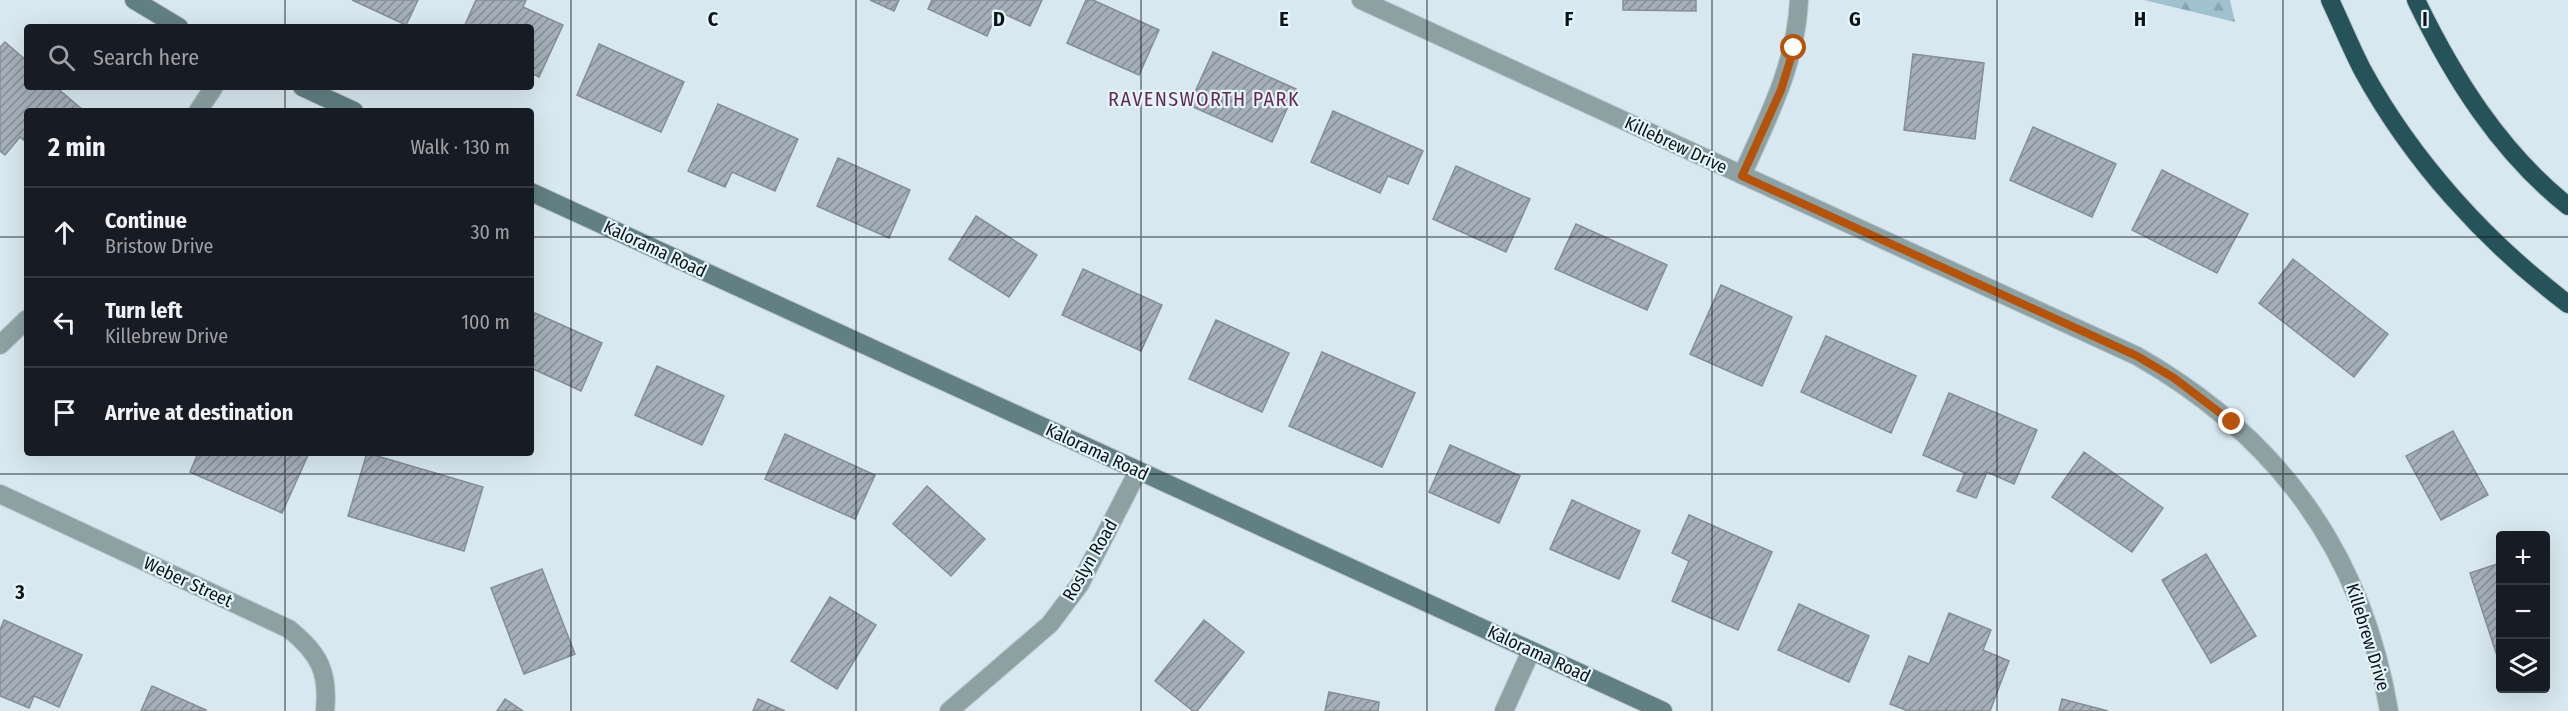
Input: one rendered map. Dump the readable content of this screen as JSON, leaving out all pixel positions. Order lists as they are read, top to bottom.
{
  "streets": {
    "street": [
      "Killebrew Drive",
      "Kalorama Road",
      "Roslyn Road",
      "Weber Street"
    ]
  },
  "crossings": [
    ["Kalorama Road", "Roslyn Road"]
  ],
  "districts": ["RAVENSWORTH PARK"],
  "page": {
    "search": "Search here",
    "heading": ["2 min", "Walk · 130 m"],
    "list": [
      ["Continue", "Bristow Drive", "30 m"],
      ["Turn left", "Killebrew Drive", "100 m"],
      "Arrive at destination"
    ],
    "map_buttons": ["+", "−"]
  },
  "grid": {
    "columns": [
      "C",
      "D",
      "E",
      "F",
      "G",
      "H",
      "I"
    ],
    "rows": ["3"]
  }
}
